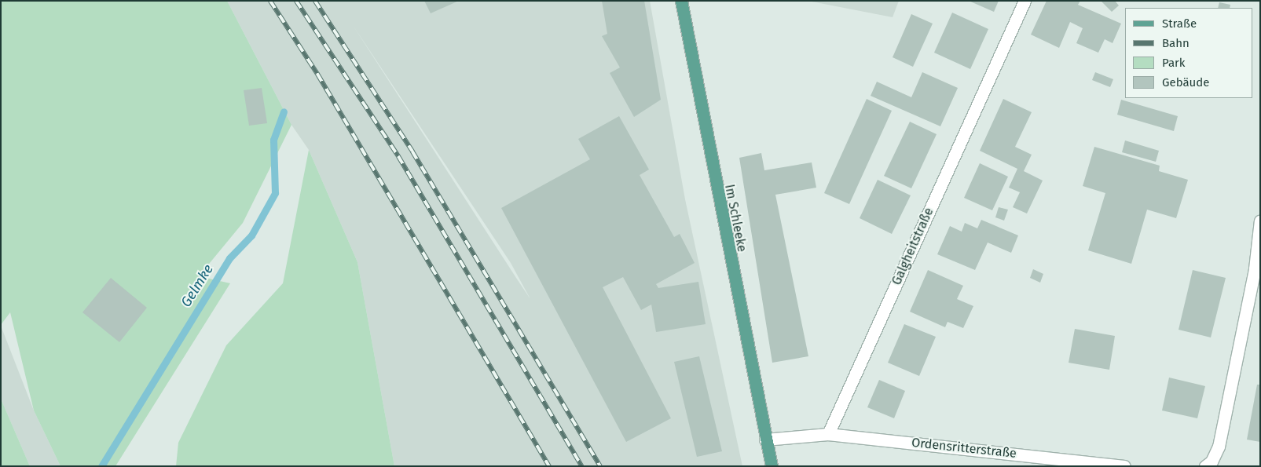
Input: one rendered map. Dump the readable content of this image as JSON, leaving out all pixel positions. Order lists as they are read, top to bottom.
{
  "streets": {
    "main road": ["Im Schleeke"],
    "street": ["Galgheitstraße", "Ordensritterstraße"]
  },
  "crossings": [
    ["Galgheitstraße", "Ordensritterstraße"]
  ],
  "water": ["Gelmke"],
  "legend": [
    "Straße",
    "Bahn",
    "Park",
    "Gebäude"
  ]
}
